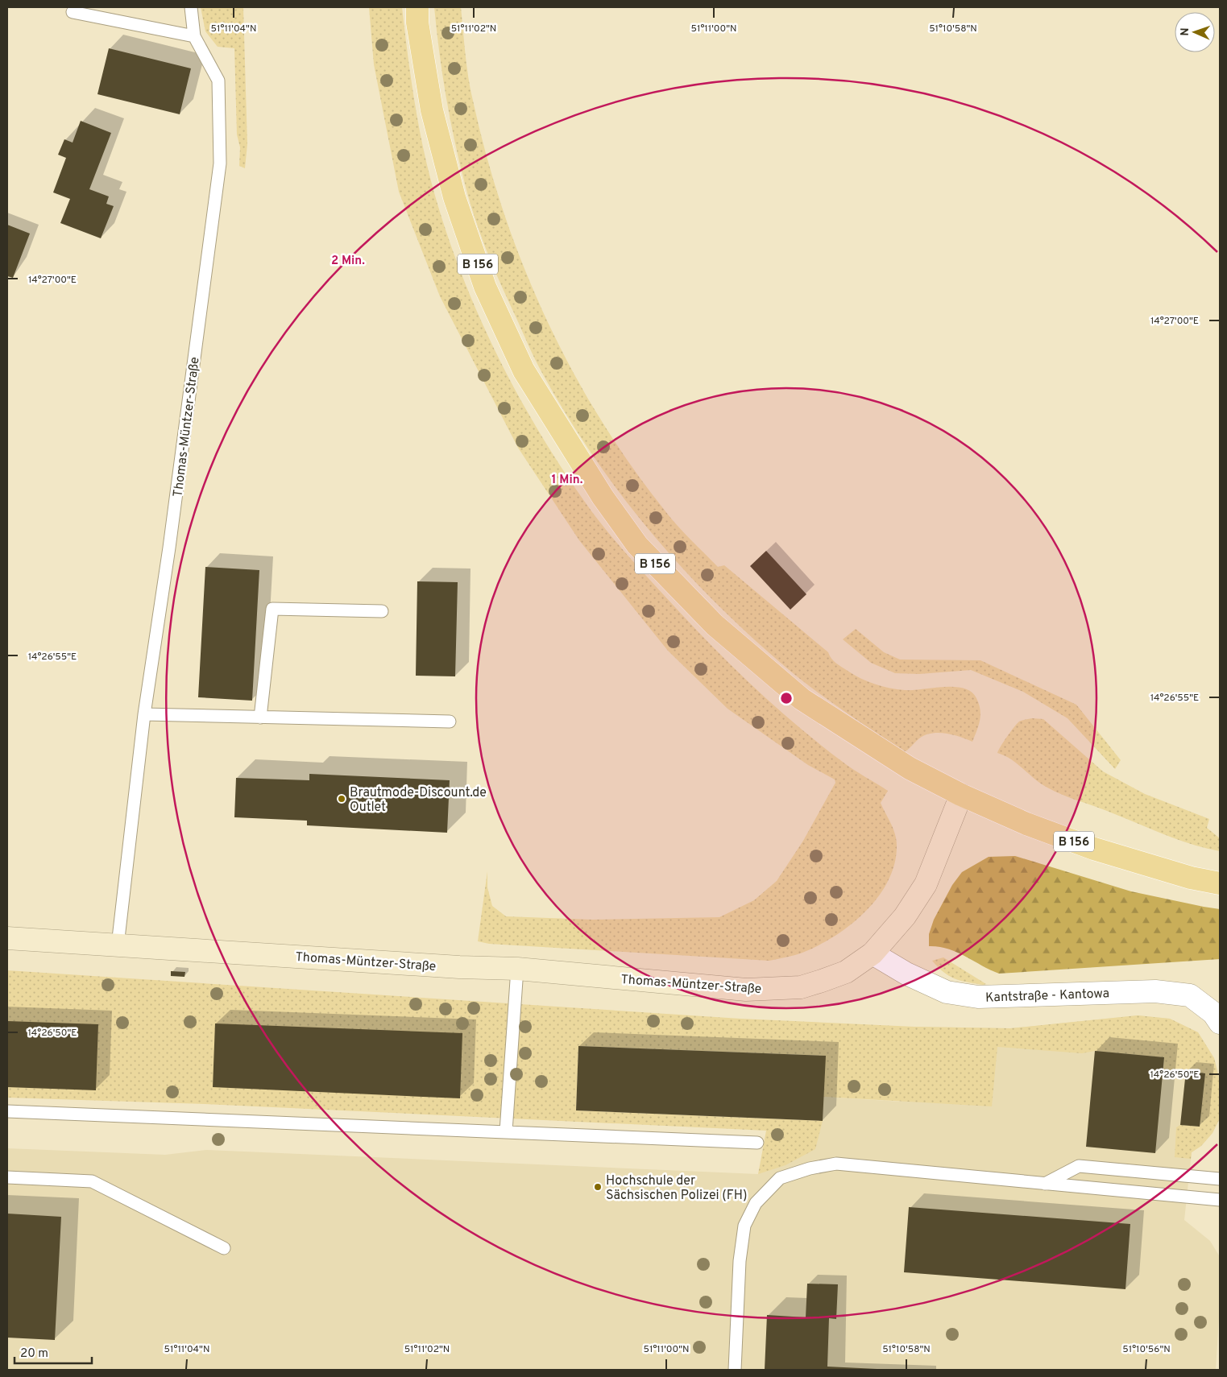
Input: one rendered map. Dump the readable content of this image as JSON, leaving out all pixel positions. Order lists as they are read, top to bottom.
{
  "streets": {
    "main road": ["B 156"],
    "street": ["Thomas-Müntzer-Straße", "Kantstraße - Kantowa"]
  },
  "crossings": [
    ["B 156", "Thomas-Müntzer-Straße"],
    ["Thomas-Müntzer-Straße", "Kantstraße - Kantowa"]
  ],
  "places": ["Brautmode-Discount.de Outlet", "Hochschule der Sächsischen Polizei (FH)"],
  "scale_bar": "20 m",
  "north": "left",
  "coordinates": [
    "51°11'04\"N",
    "51°11'02\"N",
    "51°11'00\"N",
    "51°10'58\"N",
    "14°27'00\"E",
    "14°26'55\"E",
    "14°26'50\"E",
    "51°10'56\"N"
  ],
  "rings": ["2 Min.", "1 Min."]
}
